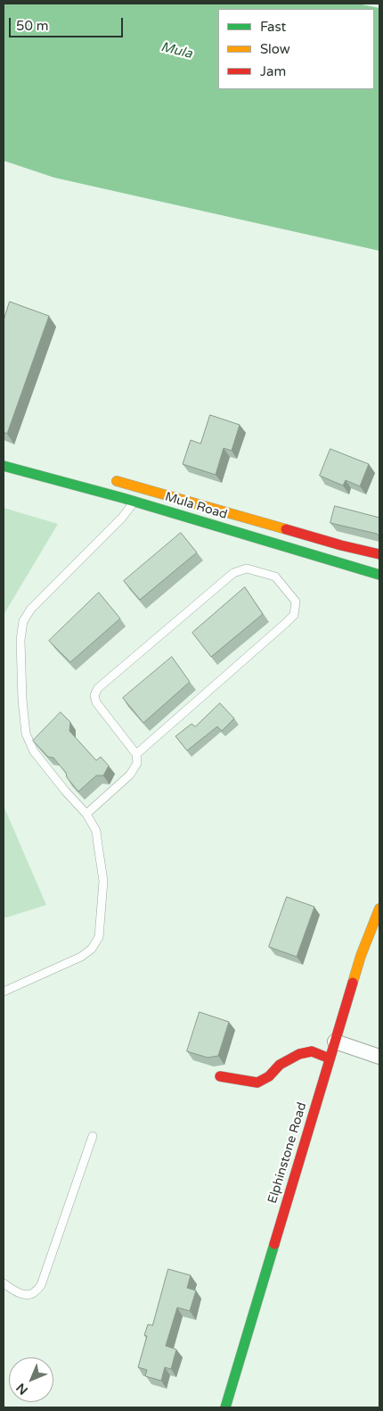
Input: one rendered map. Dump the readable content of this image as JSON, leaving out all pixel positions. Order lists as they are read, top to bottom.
{
  "streets": {
    "main road": ["Mula Road", "Elphinstone Road"]
  },
  "water": ["Mula"],
  "legend": ["Fast", "Slow", "Jam"],
  "scale_bar": "50 m",
  "north": "bottom left"
}
